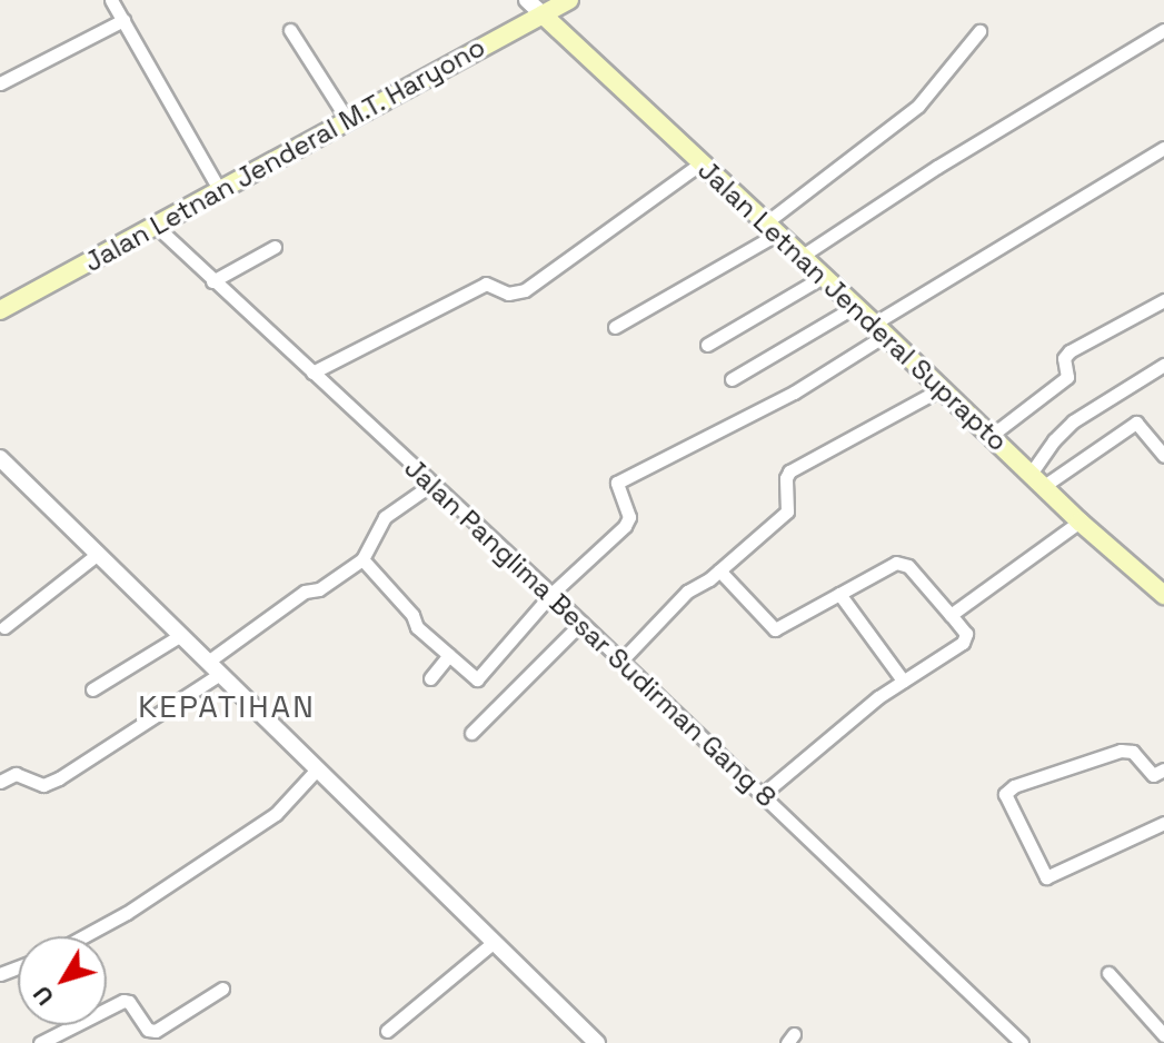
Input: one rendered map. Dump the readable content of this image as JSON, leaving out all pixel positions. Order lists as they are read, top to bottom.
{
  "streets": {
    "main road": ["Jalan Letnan Jenderal M.T. Haryono", "Jalan Letnan Jenderal Suprapto"],
    "street": ["Jalan Panglima Besar Sudirman Gang 8"]
  },
  "crossings": [
    ["Jalan Letnan Jenderal M.T. Haryono", "Jalan Letnan Jenderal Suprapto"],
    ["Jalan Letnan Jenderal M.T. Haryono", "Jalan Panglima Besar Sudirman Gang 8"]
  ],
  "districts": ["KEPATIHAN"],
  "north": "bottom left"
}
